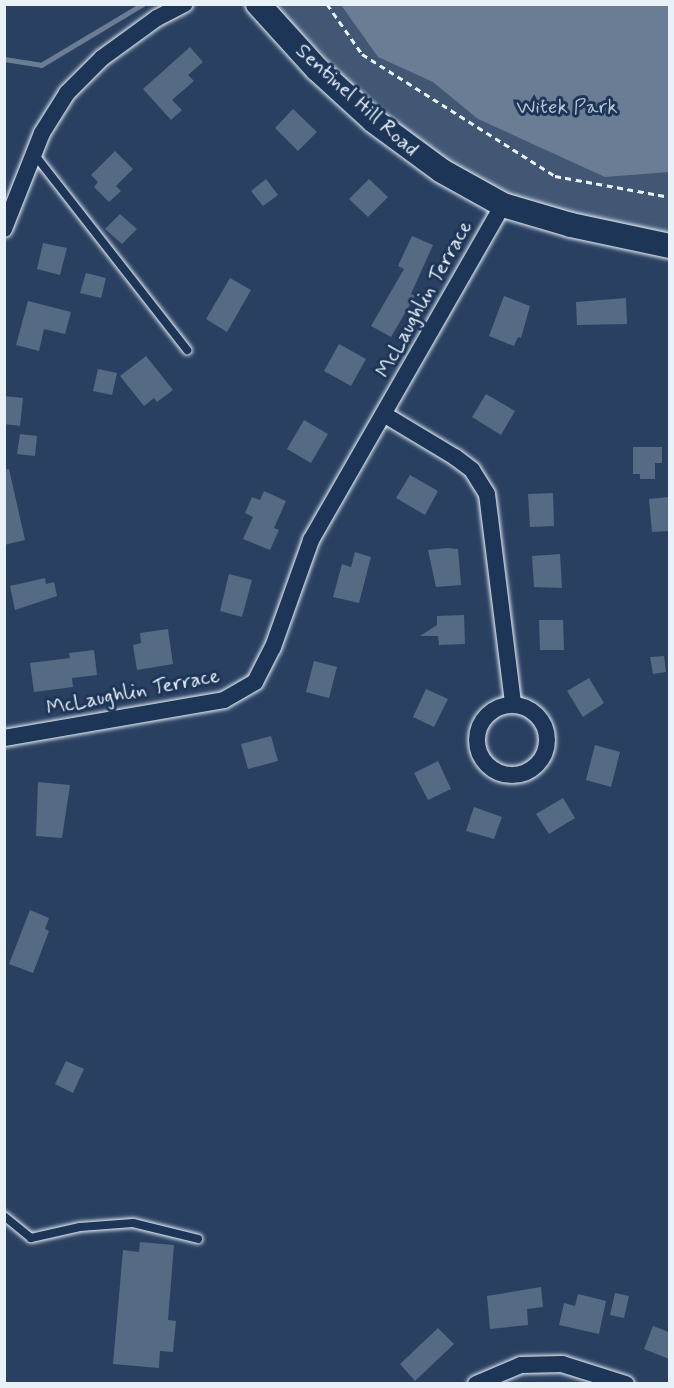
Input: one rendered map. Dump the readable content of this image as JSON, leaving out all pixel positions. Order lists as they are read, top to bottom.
{
  "streets": {
    "main road": ["Sentinel Hill Road"],
    "street": ["McLaughlin Terrace"]
  },
  "crossings": [
    ["Sentinel Hill Road", "McLaughlin Terrace"]
  ],
  "parks": ["Witek Park"]
}
